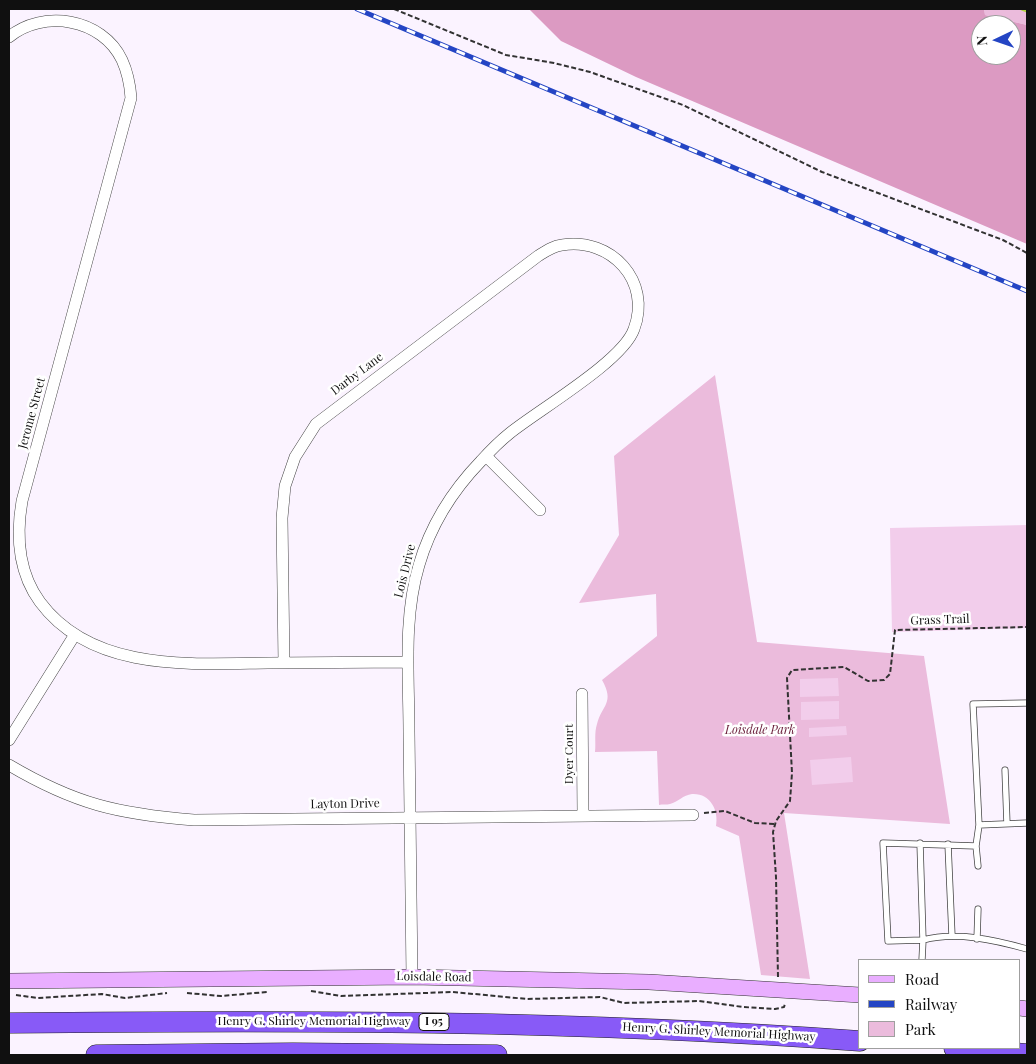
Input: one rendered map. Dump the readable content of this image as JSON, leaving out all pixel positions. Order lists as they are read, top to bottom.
{
  "streets": {
    "highway": ["Henry G. Shirley Memorial Highway", "I 95"],
    "main road": ["Loisdale Road"],
    "street": [
      "Darby Lane",
      "Jerome Street",
      "Lois Drive",
      "Dyer Court",
      "Layton Drive"
    ],
    "path": ["Grass Trail"]
  },
  "crossings": [
    ["Darby Lane", "Jerome Street"],
    ["Darby Lane", "Lois Drive"],
    ["Jerome Street", "Lois Drive"],
    ["Lois Drive", "Layton Drive"],
    ["Lois Drive", "Loisdale Road"],
    ["Dyer Court", "Layton Drive"]
  ],
  "parks": ["Loisdale Park"],
  "legend": ["Road", "Railway", "Park"],
  "north": "left"
}
